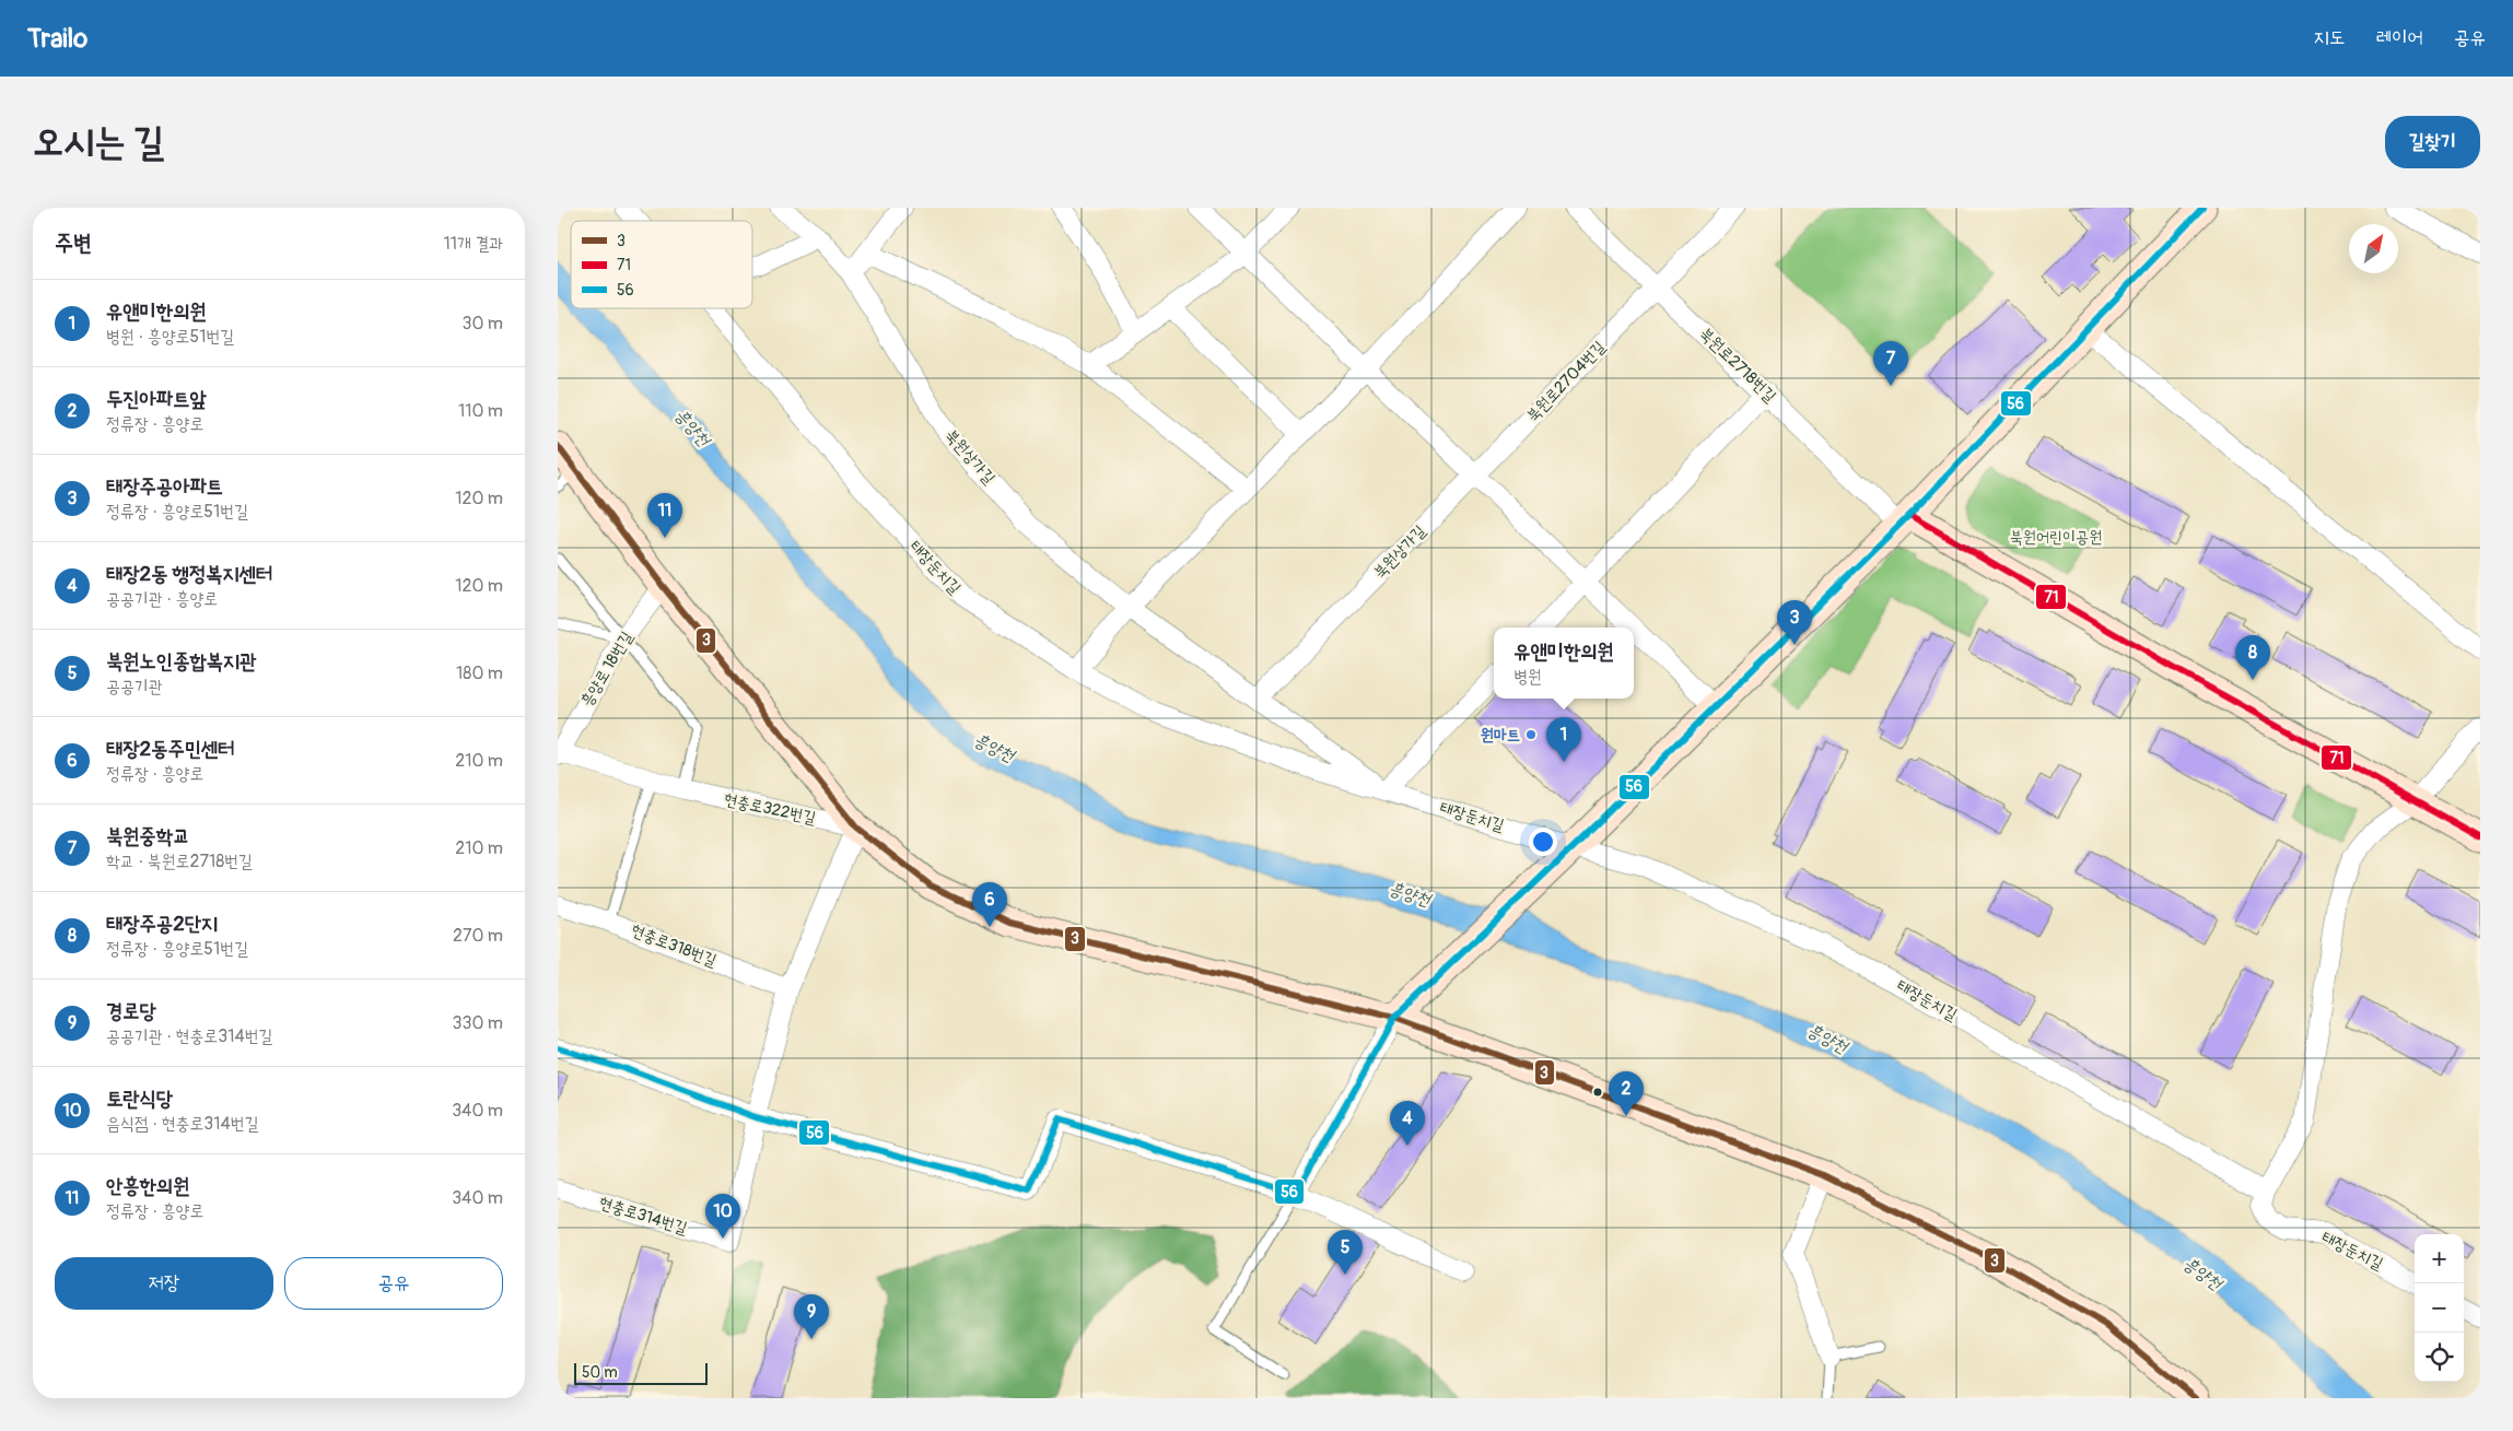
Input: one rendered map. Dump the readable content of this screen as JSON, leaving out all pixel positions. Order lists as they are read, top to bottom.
{
  "streets": {
    "street": [
      "북원로2718번길",
      "북원로2704번길",
      "북원상가길",
      "태장둔치길",
      "흥양로 18번길",
      "현충로322번길",
      "현충로318번길",
      "현충로314번길"
    ]
  },
  "crossings": [
    ["북원로2718번길", "북원로2704번길"],
    ["북원로2704번길", "북원상가길"],
    ["북원상가길", "태장둔치길"],
    ["흥양로 18번길", "현충로322번길"]
  ],
  "water": ["흥양천"],
  "parks": ["북원어린이공원"],
  "places": ["원마트"],
  "lines": ["transit line 56", "transit line 3", "transit line 71"],
  "legend": ["3", "71", "56"],
  "scale_bar": "50 m",
  "north": "top right",
  "page": {
    "header": "Trailo",
    "nav": ["지도", "레이어", "공유"],
    "buttons": [
      "길찾기",
      ["저장", "공유"]
    ],
    "title": "오시는 길",
    "heading": ["주변", "11개 결과"],
    "list": [
      {
        "mark": "1",
        "name": "유앤미한의원",
        "note": "병원 · 흥양로51번길",
        "value": "30 m"
      },
      {
        "mark": "2",
        "name": "두진아파트앞",
        "note": "정류장 · 흥양로",
        "value": "110 m"
      },
      {
        "mark": "3",
        "name": "태장주공아파트",
        "note": "정류장 · 흥양로51번길",
        "value": "120 m"
      },
      {
        "mark": "4",
        "name": "태장2동 행정복지센터",
        "note": "공공기관 · 흥양로",
        "value": "120 m"
      },
      {
        "mark": "5",
        "name": "북원노인종합복지관",
        "note": "공공기관",
        "value": "180 m"
      },
      {
        "mark": "6",
        "name": "태장2동주민센터",
        "note": "정류장 · 흥양로",
        "value": "210 m"
      },
      {
        "mark": "7",
        "name": "북원중학교",
        "note": "학교 · 북원로2718번길",
        "value": "210 m"
      },
      {
        "mark": "8",
        "name": "태장주공2단지",
        "note": "정류장 · 흥양로51번길",
        "value": "270 m"
      },
      {
        "mark": "9",
        "name": "경로당",
        "note": "공공기관 · 현충로314번길",
        "value": "330 m"
      },
      {
        "mark": "10",
        "name": "토란식당",
        "note": "음식점 · 현충로314번길",
        "value": "340 m"
      },
      {
        "mark": "11",
        "name": "안흥한의원",
        "note": "정류장 · 흥양로",
        "value": "340 m"
      }
    ],
    "pins": [
      "7",
      "11",
      "3",
      "8",
      "1",
      "6",
      "2",
      "4",
      "10",
      "5",
      "9"
    ],
    "popup": ["유앤미한의원", "병원"],
    "map_buttons": ["+", "−"],
    "scale": "50 m"
  }
}
